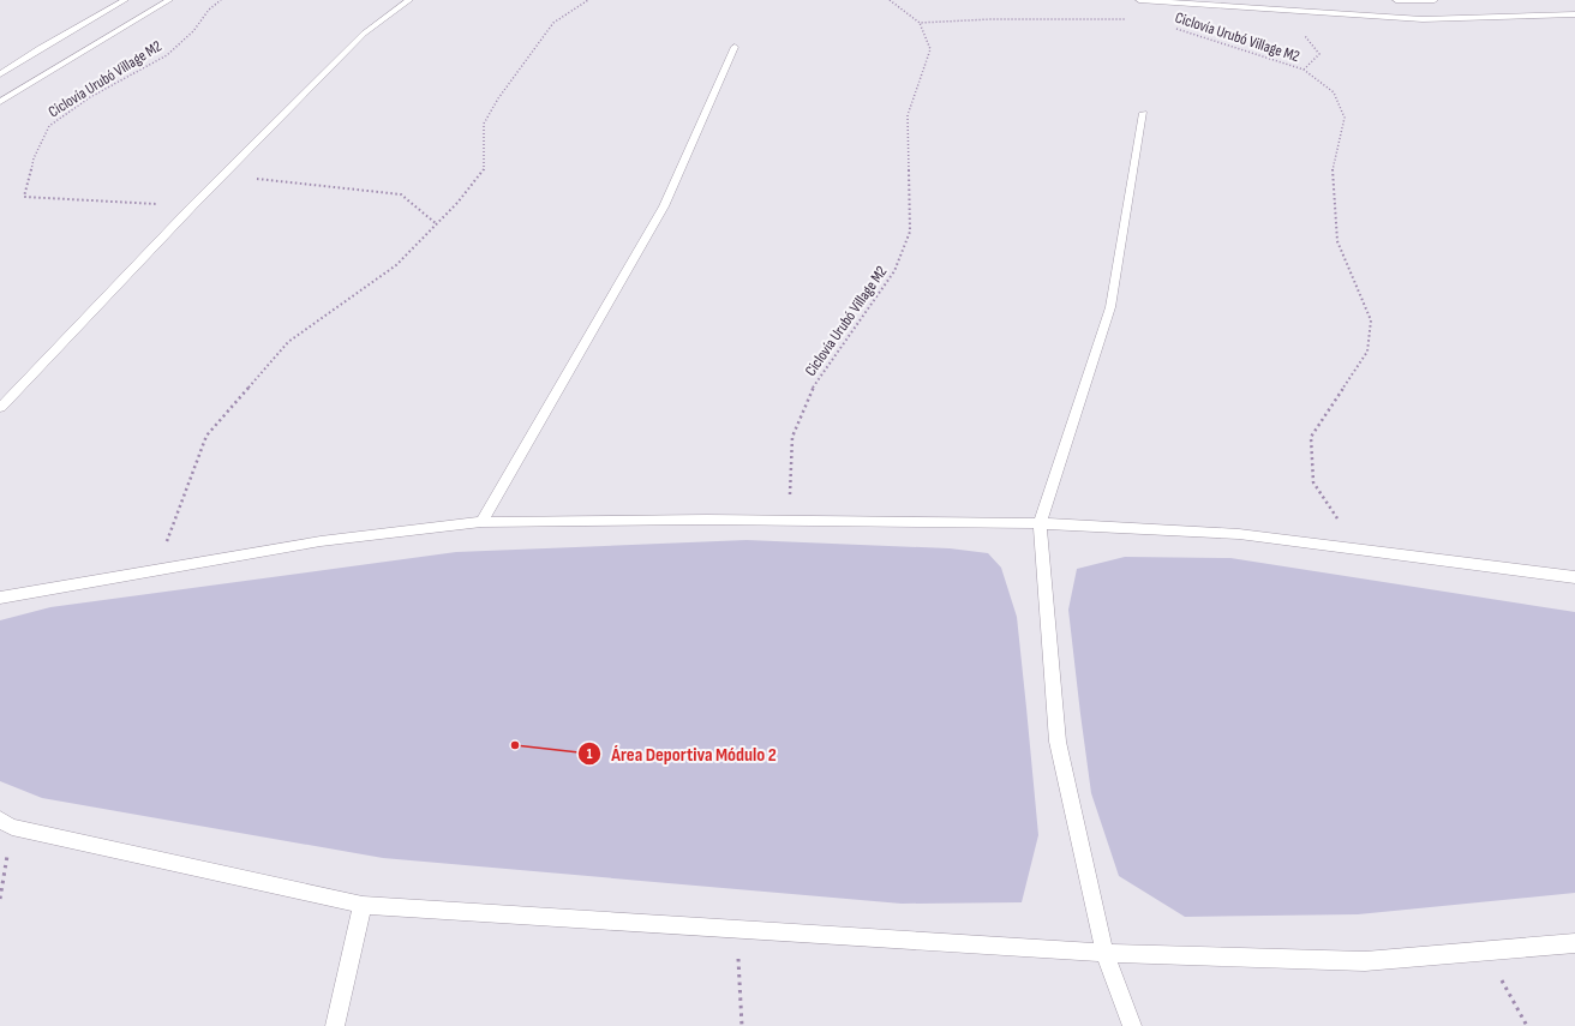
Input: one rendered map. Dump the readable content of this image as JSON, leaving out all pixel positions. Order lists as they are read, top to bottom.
{
  "streets": {
    "path": ["Ciclovía Urubó Village M2"]
  },
  "places": ["Área Deportiva Módulo 2"]
}
